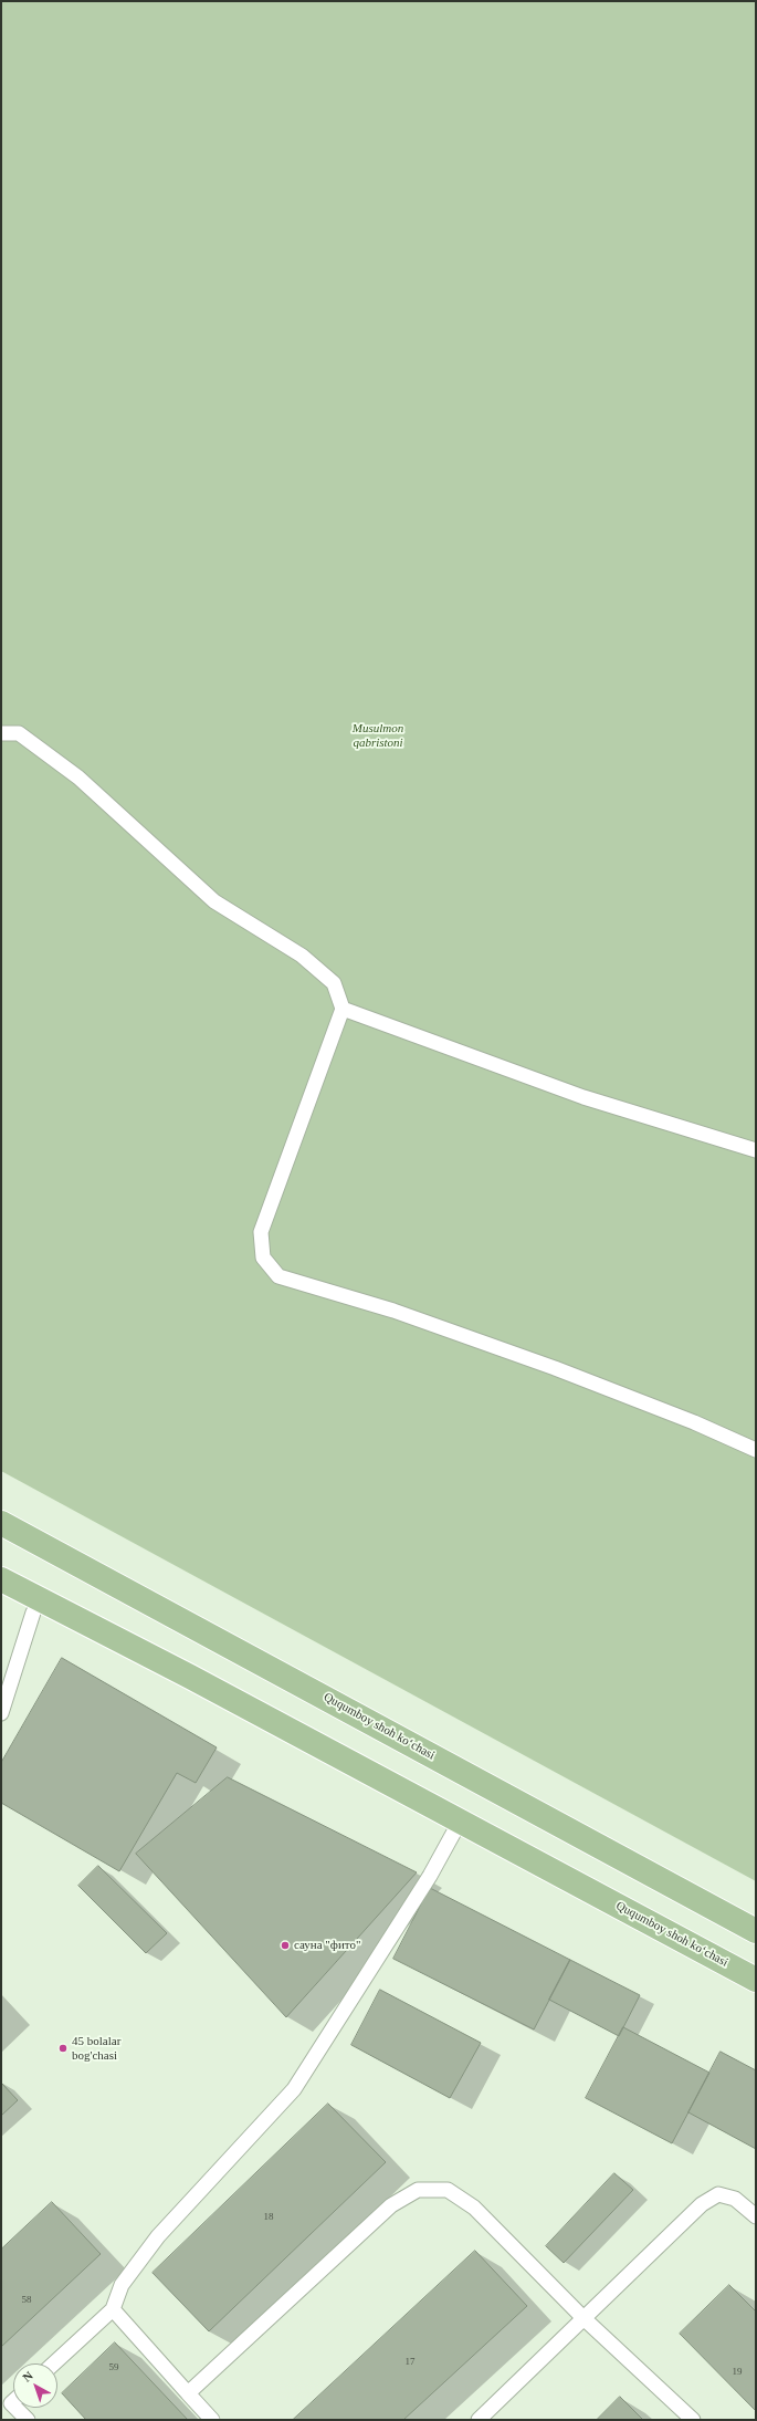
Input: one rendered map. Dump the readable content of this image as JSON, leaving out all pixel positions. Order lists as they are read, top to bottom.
{
  "streets": {
    "main road": ["Ququmboy shoh koʻchasi"]
  },
  "parks": ["Musulmon qabristoni"],
  "places": ["сауна \"фито\"", "45 bolalar bog'chasi"],
  "house_numbers": [
    "18",
    "58",
    "17",
    "59",
    "19"
  ],
  "north": "top left"
}
